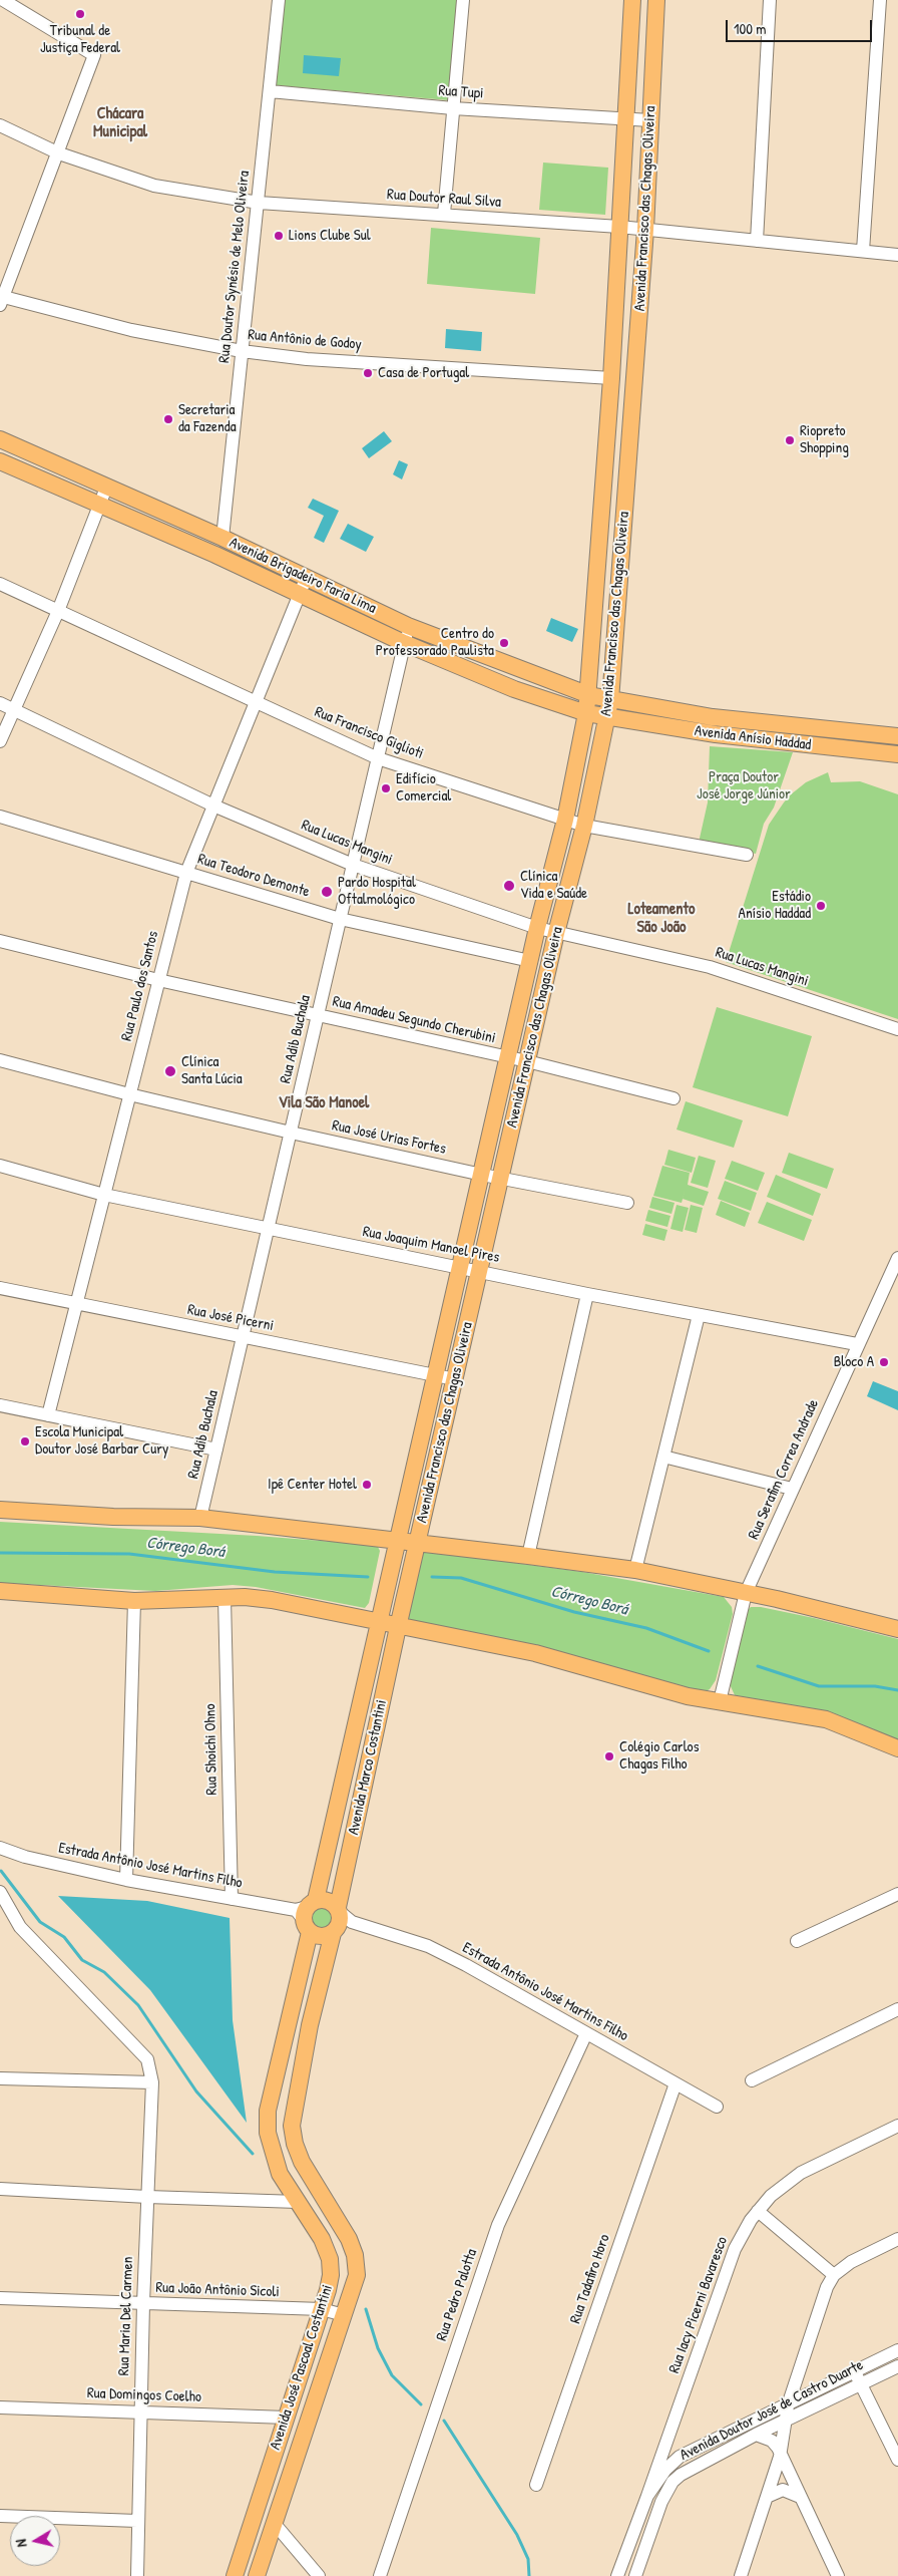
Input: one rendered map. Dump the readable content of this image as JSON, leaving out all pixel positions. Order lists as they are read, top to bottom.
{
  "streets": {
    "main road": [
      "Avenida Francisco das Chagas Oliveira",
      "Avenida Brigadeiro Faria Lima",
      "Avenida Anísio Haddad",
      "Avenida Marco Costantini",
      "Avenida José Pascoal Costantini"
    ],
    "street": [
      "Rua Tupi",
      "Rua Doutor Raul Silva",
      "Rua Doutor Synésio de Melo Oliveira",
      "Rua Antônio de Godoy",
      "Rua Francisco Giglioti",
      "Rua Lucas Mangini",
      "Rua Teodoro Demonte",
      "Rua Paulo dos Santos",
      "Rua Amadeu Segundo Cherubini",
      "Rua Adib Buchala",
      "Rua José Urias Fortes",
      "Rua Joaquim Manoel Pires",
      "Rua José Picerni",
      "Rua Serafim Correa Andrade",
      "Rua Shoichi Ohno",
      "Estrada Antônio José Martins Filho",
      "Rua Tadafiro Horo",
      "Rua João Antônio Sicoli",
      "Rua Pedro Palotta",
      "Rua Iacy Picerni Bavaresco",
      "Rua Maria Del Carmen",
      "Rua Domingos Coelho",
      "Avenida Doutor José de Castro Duarte"
    ]
  },
  "crossings": [
    ["Rua Tupi", "Avenida Francisco das Chagas Oliveira"],
    ["Rua Tupi", "Rua Doutor Synésio de Melo Oliveira"],
    ["Rua Doutor Raul Silva", "Avenida Francisco das Chagas Oliveira"],
    ["Rua Doutor Raul Silva", "Rua Doutor Synésio de Melo Oliveira"],
    ["Avenida Francisco das Chagas Oliveira", "Rua Antônio de Godoy"],
    ["Avenida Francisco das Chagas Oliveira", "Avenida Brigadeiro Faria Lima"],
    ["Avenida Francisco das Chagas Oliveira", "Rua Francisco Giglioti"],
    ["Avenida Francisco das Chagas Oliveira", "Avenida Anísio Haddad"],
    ["Avenida Francisco das Chagas Oliveira", "Rua Lucas Mangini"],
    ["Avenida Francisco das Chagas Oliveira", "Rua Teodoro Demonte"],
    ["Avenida Francisco das Chagas Oliveira", "Rua Amadeu Segundo Cherubini"],
    ["Avenida Francisco das Chagas Oliveira", "Rua José Urias Fortes"],
    ["Avenida Francisco das Chagas Oliveira", "Rua Joaquim Manoel Pires"],
    ["Avenida Francisco das Chagas Oliveira", "Rua José Picerni"],
    ["Avenida Francisco das Chagas Oliveira", "Avenida Marco Costantini"],
    ["Rua Doutor Synésio de Melo Oliveira", "Rua Antônio de Godoy"],
    ["Rua Doutor Synésio de Melo Oliveira", "Avenida Brigadeiro Faria Lima"],
    ["Avenida Brigadeiro Faria Lima", "Avenida Anísio Haddad"],
    ["Avenida Brigadeiro Faria Lima", "Rua Paulo dos Santos"],
    ["Avenida Brigadeiro Faria Lima", "Rua Adib Buchala"],
    ["Rua Francisco Giglioti", "Rua Paulo dos Santos"],
    ["Rua Francisco Giglioti", "Rua Adib Buchala"],
    ["Rua Lucas Mangini", "Rua Paulo dos Santos"],
    ["Rua Lucas Mangini", "Rua Adib Buchala"],
    ["Rua Teodoro Demonte", "Rua Paulo dos Santos"],
    ["Rua Teodoro Demonte", "Rua Adib Buchala"],
    ["Rua Paulo dos Santos", "Rua Amadeu Segundo Cherubini"],
    ["Rua Paulo dos Santos", "Rua José Urias Fortes"],
    ["Rua Paulo dos Santos", "Rua Joaquim Manoel Pires"],
    ["Rua Paulo dos Santos", "Rua José Picerni"],
    ["Rua Amadeu Segundo Cherubini", "Rua Adib Buchala"],
    ["Rua Adib Buchala", "Rua José Urias Fortes"],
    ["Rua Adib Buchala", "Rua Joaquim Manoel Pires"],
    ["Rua Adib Buchala", "Rua José Picerni"],
    ["Rua Joaquim Manoel Pires", "Rua Serafim Correa Andrade"],
    ["Rua Shoichi Ohno", "Estrada Antônio José Martins Filho"],
    ["Avenida Marco Costantini", "Estrada Antônio José Martins Filho"],
    ["Avenida Marco Costantini", "Avenida José Pascoal Costantini"],
    ["Estrada Antônio José Martins Filho", "Rua Tadafiro Horo"],
    ["Estrada Antônio José Martins Filho", "Rua Pedro Palotta"],
    ["Estrada Antônio José Martins Filho", "Avenida José Pascoal Costantini"],
    ["Rua João Antônio Sicoli", "Rua Maria Del Carmen"],
    ["Rua João Antônio Sicoli", "Avenida José Pascoal Costantini"],
    ["Rua Iacy Picerni Bavaresco", "Avenida Doutor José de Castro Duarte"],
    ["Rua Maria Del Carmen", "Rua Domingos Coelho"],
    ["Avenida José Pascoal Costantini", "Rua Domingos Coelho"]
  ],
  "districts": ["Chácara Municipal", "Loteamento São João", "Vila São Manoel"],
  "water": ["Córrego Borá"],
  "parks": ["Praça Doutor José Jorge Júnior"],
  "places": [
    "Tribunal de Justiça Federal",
    "Lions Clube Sul",
    "Casa de Portugal",
    "Secretaria da Fazenda",
    "Riopreto Shopping",
    "Centro do Professorado Paulista",
    "Edifício Comercial",
    "Clínica Vida e Saúde",
    "Pardo Hospital Oftalmológico",
    "Estádio Anísio Haddad",
    "Clínica Santa Lúcia",
    "Bloco A",
    "Escola Municipal Doutor José Barbar Cury",
    "Ipê Center Hotel",
    "Colégio Carlos Chagas Filho"
  ],
  "scale_bar": "100 m",
  "north": "left"
}
